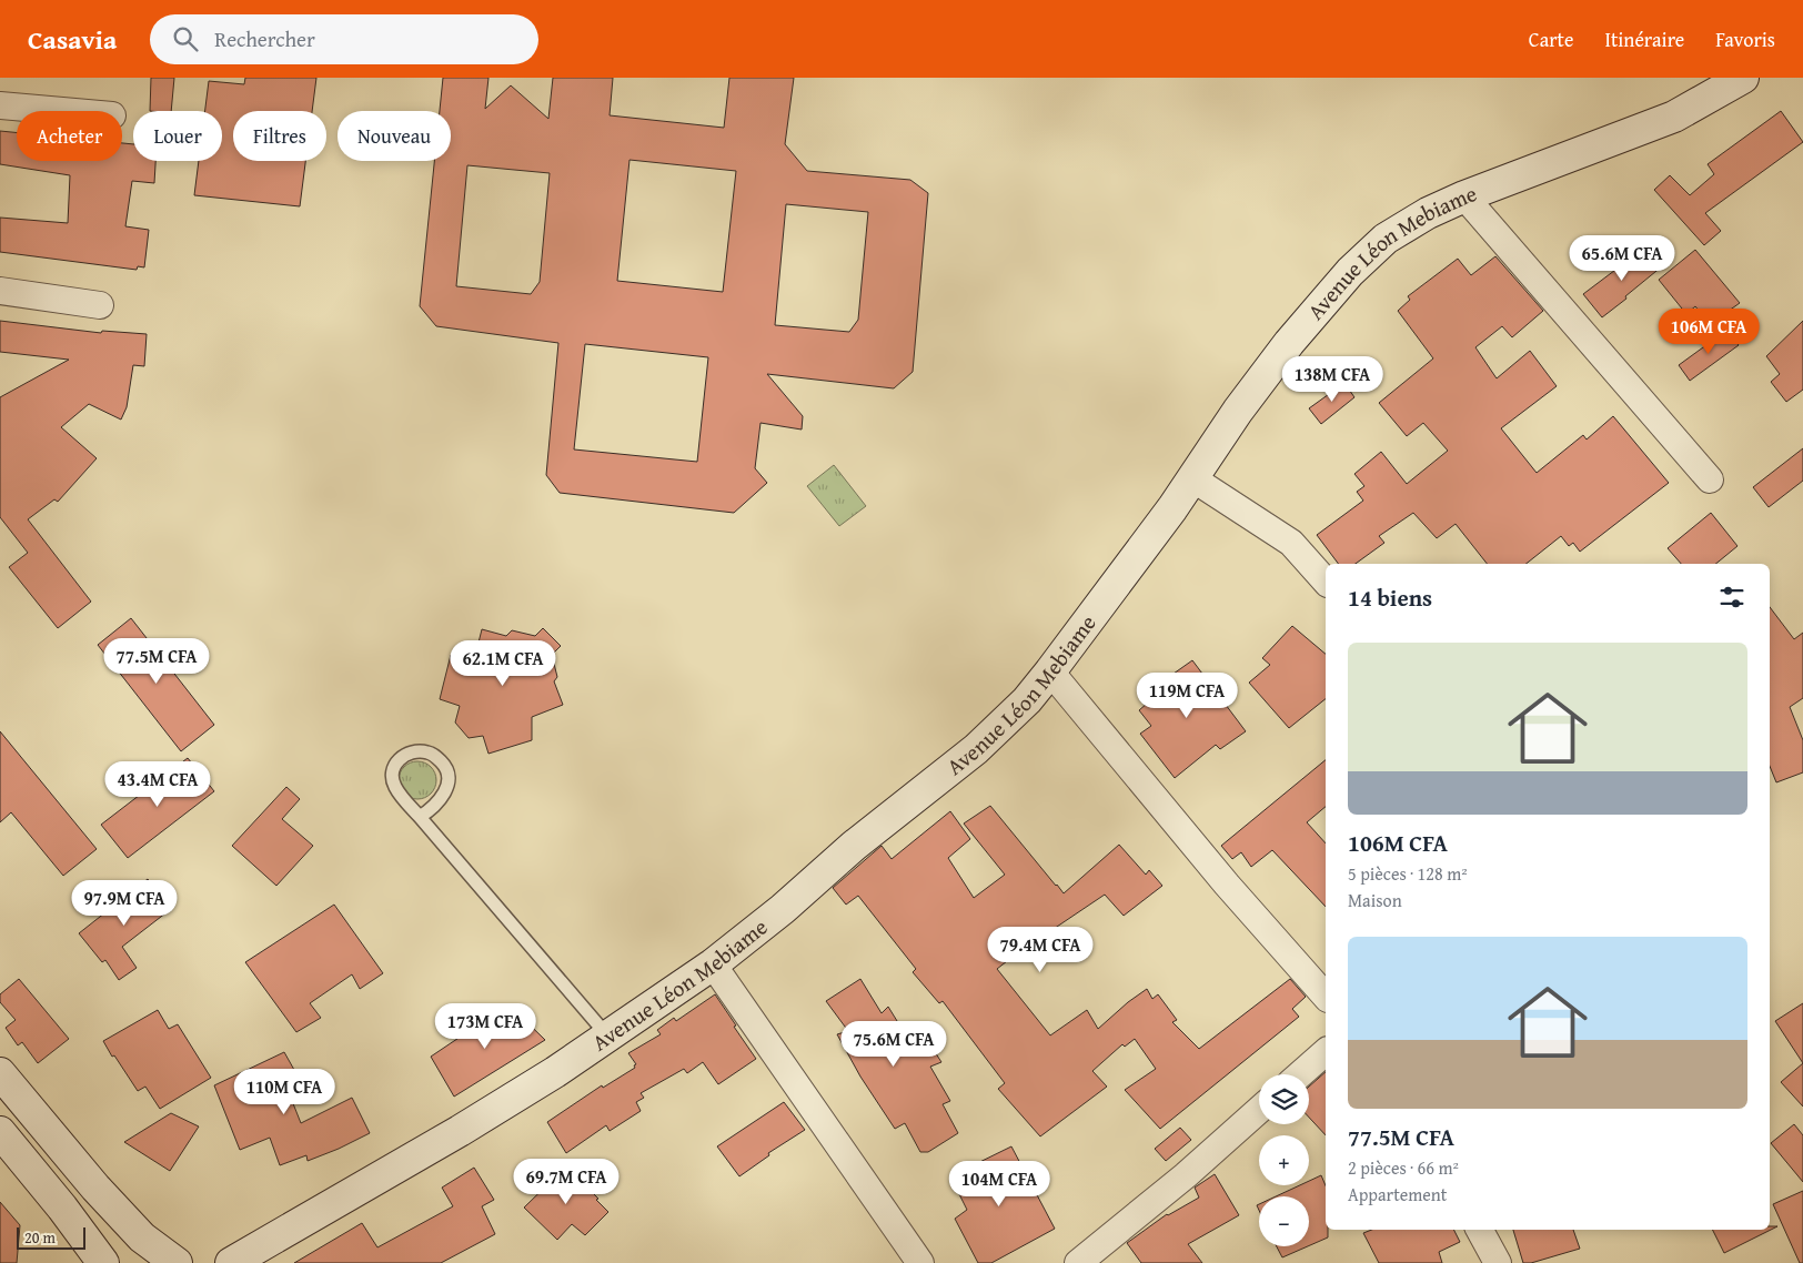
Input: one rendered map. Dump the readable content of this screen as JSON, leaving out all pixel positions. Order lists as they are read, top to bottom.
{
  "streets": {
    "street": ["Avenue Léon Mebiame"]
  },
  "scale_bar": "20 m",
  "page": {
    "header": "Casavia",
    "search": "Rechercher",
    "nav": ["Carte", "Itinéraire", "Favoris"],
    "chip": [
      "Acheter",
      "Louer",
      "Filtres",
      "Nouveau"
    ],
    "price": [
      "65.6M CFA",
      "106M CFA",
      "138M CFA",
      "77.5M CFA",
      "62.1M CFA",
      "119M CFA",
      "43.4M CFA",
      "97.9M CFA",
      "79.4M CFA",
      "173M CFA",
      "75.6M CFA",
      "110M CFA",
      "69.7M CFA",
      "104M CFA"
    ],
    "heading": "14 biens",
    "list": [
      {
        "name": "106M CFA",
        "note": "5 pièces · 128 m² · Maison"
      },
      {
        "name": "77.5M CFA",
        "note": "2 pièces · 66 m² · Appartement"
      }
    ],
    "map_buttons": ["+", "−"],
    "scale": "20 m"
  }
}
